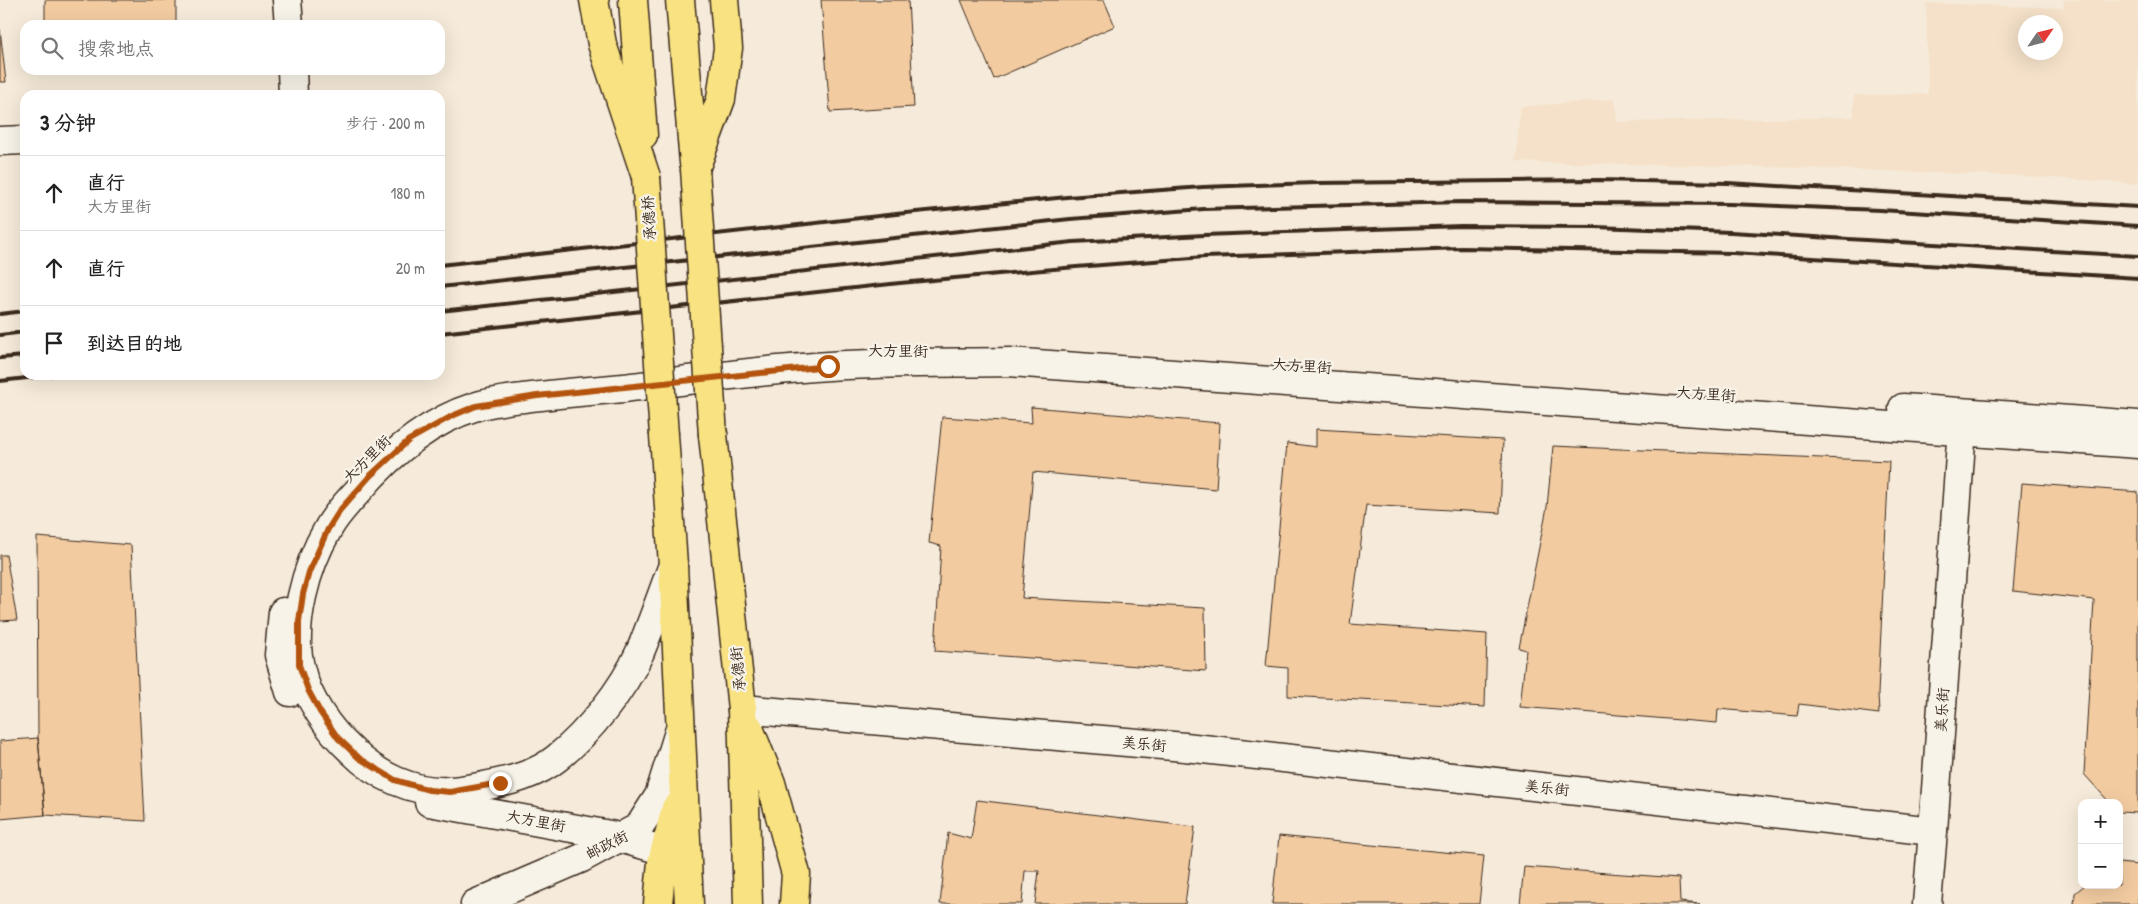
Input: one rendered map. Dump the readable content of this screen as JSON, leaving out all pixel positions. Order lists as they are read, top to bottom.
{
  "streets": {
    "highway": ["承德桥", "承德街"],
    "main road": ["大方里街", "美乐街", "邮政街"]
  },
  "crossings": [
    ["承德桥", "大方里街"],
    ["大方里街", "美乐街"],
    ["大方里街", "邮政街"],
    ["承德街", "美乐街"]
  ],
  "north": "top right",
  "page": {
    "search": "搜索地点",
    "heading": ["3 分钟", "步行 · 200 m"],
    "list": [
      ["直行", "大方里街", "180 m"],
      ["直行", "20 m"],
      "到达目的地"
    ],
    "map_buttons": ["+", "−"]
  }
}
